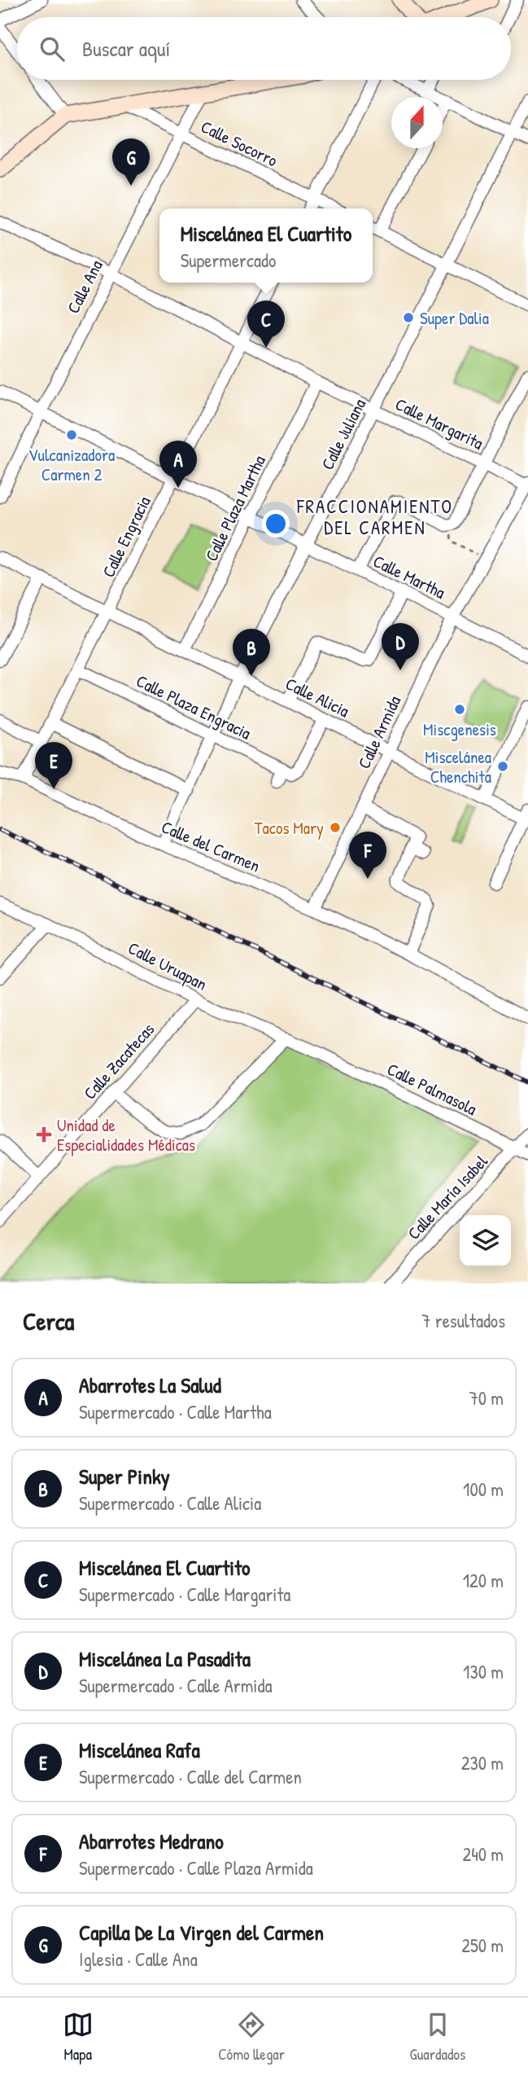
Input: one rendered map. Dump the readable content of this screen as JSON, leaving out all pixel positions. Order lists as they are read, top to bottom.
{
  "streets": {
    "street": [
      "Calle Socorro",
      "Calle Ana",
      "Calle Margarita",
      "Calle Juliana",
      "Calle Plaza Martha",
      "Calle Engracia",
      "Calle Martha",
      "Calle Alicia",
      "Calle Plaza Engracia",
      "Calle Armida",
      "Calle del Carmen",
      "Calle Uruapan",
      "Calle Zacatecas",
      "Calle Palmasola",
      "Calle María Isabel"
    ]
  },
  "crossings": [
    ["Calle Socorro", "Calle Ana"],
    ["Calle Ana", "Calle Margarita"],
    ["Calle Ana", "Calle Martha"],
    ["Calle Margarita", "Calle Juliana"],
    ["Calle Margarita", "Calle Plaza Martha"],
    ["Calle Margarita", "Calle Engracia"],
    ["Calle Margarita", "Calle Armida"],
    ["Calle Juliana", "Calle Martha"],
    ["Calle Juliana", "Calle Alicia"],
    ["Calle Juliana", "Calle Plaza Engracia"],
    ["Calle Juliana", "Calle del Carmen"],
    ["Calle Plaza Martha", "Calle Martha"],
    ["Calle Plaza Martha", "Calle Alicia"],
    ["Calle Engracia", "Calle Martha"],
    ["Calle Engracia", "Calle Alicia"],
    ["Calle Engracia", "Calle Plaza Engracia"],
    ["Calle Engracia", "Calle del Carmen"],
    ["Calle Martha", "Calle Armida"],
    ["Calle Alicia", "Calle Plaza Engracia"],
    ["Calle Alicia", "Calle Armida"],
    ["Calle Armida", "Calle del Carmen"],
    ["Calle Uruapan", "Calle Zacatecas"],
    ["Calle Uruapan", "Calle Palmasola"],
    ["Calle Palmasola", "Calle María Isabel"]
  ],
  "districts": ["FRACCIONAMIENTO DEL CARMEN"],
  "places": {
    "other": [
      "Super Dalia",
      "Vulcanizadora Carmen 2",
      "Miscgenesis",
      "Miscelánea Chenchita",
      "Tacos Mary"
    ],
    "health": ["Unidad de Especialidades Médicas"]
  },
  "north": "top",
  "page": {
    "search": "Buscar aquí",
    "pins": [
      "G",
      "C",
      "A",
      "D",
      "B",
      "E",
      "F"
    ],
    "popup": ["Miscelánea El Cuartito", "Supermercado"],
    "heading": ["Cerca", "7 resultados"],
    "list": [
      {
        "mark": "A",
        "name": "Abarrotes La Salud",
        "note": "Supermercado · Calle Martha",
        "value": "70 m"
      },
      {
        "mark": "B",
        "name": "Super Pinky",
        "note": "Supermercado · Calle Alicia",
        "value": "100 m"
      },
      {
        "mark": "C",
        "name": "Miscelánea El Cuartito",
        "note": "Supermercado · Calle Margarita",
        "value": "120 m"
      },
      {
        "mark": "D",
        "name": "Miscelánea La Pasadita",
        "note": "Supermercado · Calle Armida",
        "value": "130 m"
      },
      {
        "mark": "E",
        "name": "Miscelánea Rafa",
        "note": "Supermercado · Calle del Carmen",
        "value": "230 m"
      },
      {
        "mark": "F",
        "name": "Abarrotes Medrano",
        "note": "Supermercado · Calle Plaza Armida",
        "value": "240 m"
      },
      {
        "mark": "G",
        "name": "Capilla De La Virgen del Carmen",
        "note": "Iglesia · Calle Ana",
        "value": "250 m"
      }
    ],
    "nav": ["Mapa", "Cómo llegar", "Guardados"]
  }
}
